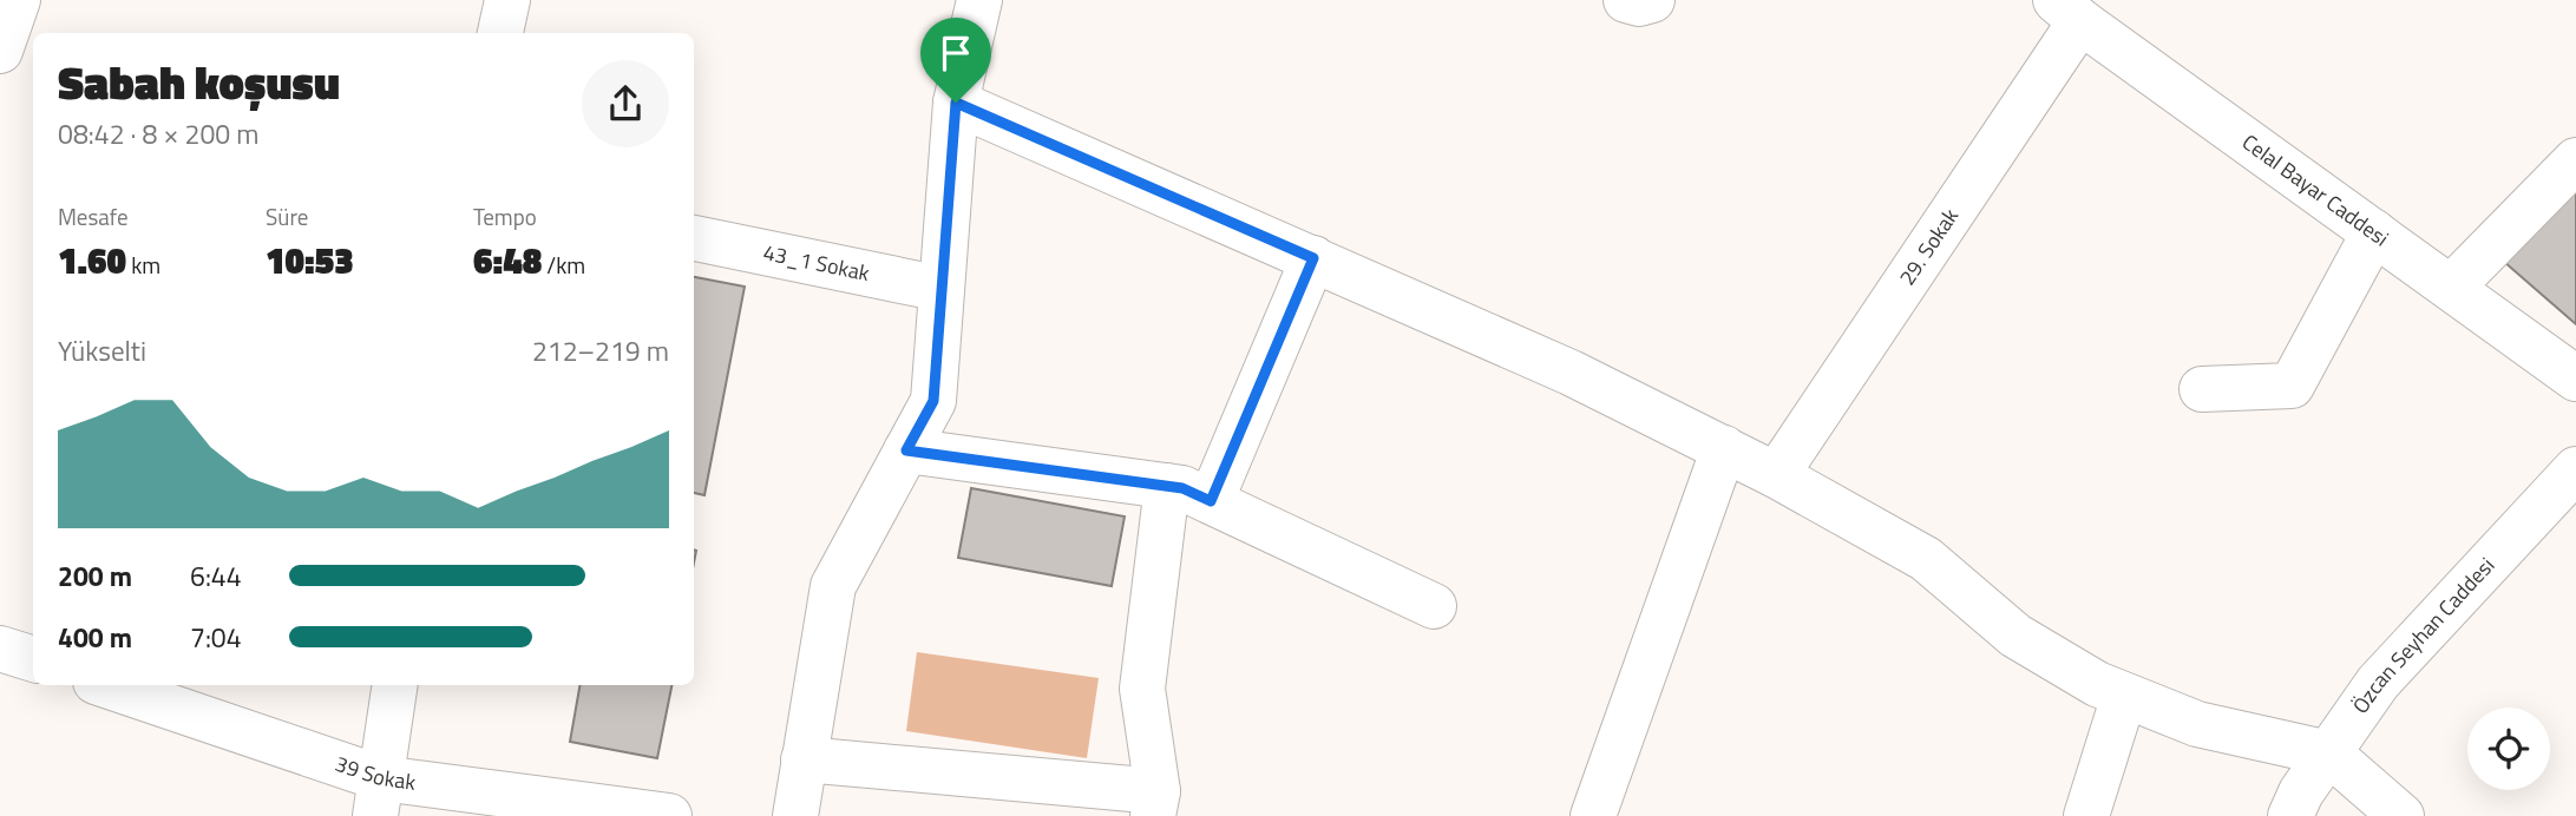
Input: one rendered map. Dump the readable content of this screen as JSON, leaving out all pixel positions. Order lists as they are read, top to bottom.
{
  "streets": {
    "street": [
      "Celal Bayar Caddesi",
      "29. Sokak",
      "43_1 Sokak",
      "Özcan Seyhan Caddesi",
      "39 Sokak"
    ]
  },
  "crossings": [
    ["Celal Bayar Caddesi", "29. Sokak"]
  ],
  "page": {
    "heading": ["Sabah koşusu", "08:42 · 8 × 200 m"],
    "stats": [
      ["Mesafe", "1.60 km"],
      ["Süre", "10:53"],
      ["Tempo", "6:48 /km"]
    ],
    "chart": ["Yükselti", "212–219 m"],
    "list": [
      {
        "name": "200 m",
        "note": "6:44"
      },
      {
        "name": "400 m",
        "note": "7:04"
      }
    ]
  }
}
